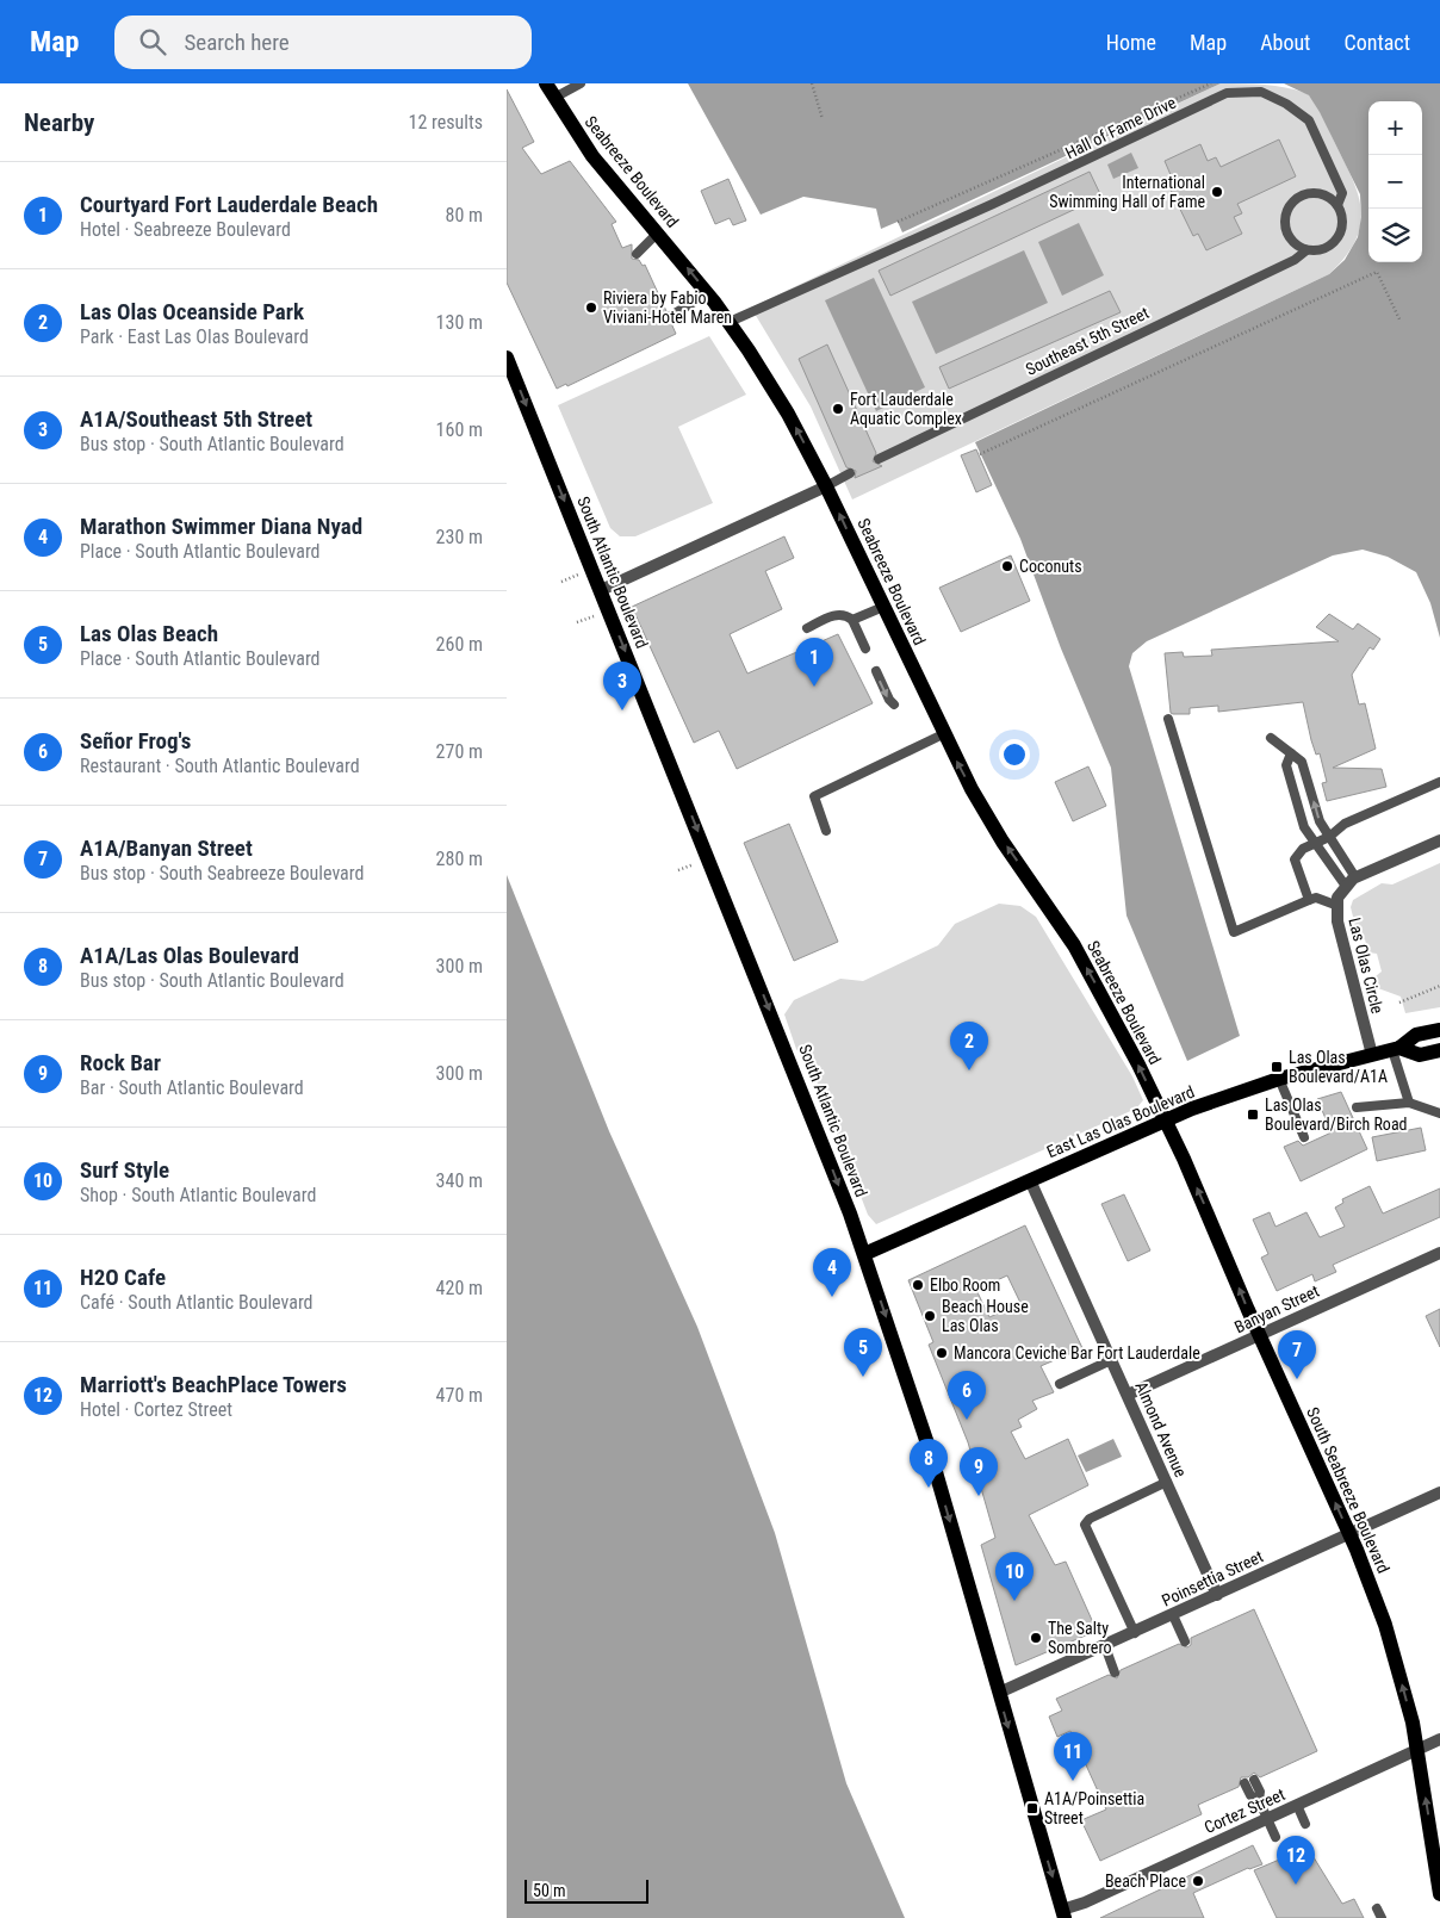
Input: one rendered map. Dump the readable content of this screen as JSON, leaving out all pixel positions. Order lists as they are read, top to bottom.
{
  "streets": {
    "main road": [
      "Seabreeze Boulevard",
      "South Atlantic Boulevard",
      "East Las Olas Boulevard",
      "South Seabreeze Boulevard"
    ],
    "street": [
      "Las Olas Circle",
      "Banyan Street",
      "Almond Avenue",
      "Poinsettia Street",
      "Cortez Street"
    ],
    "lane": ["Hall of Fame Drive", "Southeast 5th Street"]
  },
  "crossings": [
    ["Hall of Fame Drive", "Seabreeze Boulevard"],
    ["Hall of Fame Drive", "Southeast 5th Street"],
    ["Seabreeze Boulevard", "East Las Olas Boulevard"],
    ["Seabreeze Boulevard", "South Seabreeze Boulevard"],
    ["South Atlantic Boulevard", "East Las Olas Boulevard"],
    ["South Atlantic Boulevard", "Poinsettia Street"],
    ["South Atlantic Boulevard", "Cortez Street"],
    ["Las Olas Circle", "East Las Olas Boulevard"],
    ["East Las Olas Boulevard", "Almond Avenue"],
    ["East Las Olas Boulevard", "South Seabreeze Boulevard"],
    ["Banyan Street", "Almond Avenue"],
    ["Banyan Street", "South Seabreeze Boulevard"],
    ["Almond Avenue", "Poinsettia Street"],
    ["South Seabreeze Boulevard", "Poinsettia Street"],
    ["South Seabreeze Boulevard", "Cortez Street"]
  ],
  "one_way": ["Seabreeze Boulevard", "South Atlantic Boulevard", "South Seabreeze Boulevard"],
  "places": {
    "other": [
      "International Swimming Hall of Fame",
      "Riviera by Fabio Viviani-Hotel Maren",
      "Fort Lauderdale Aquatic Complex",
      "Coconuts",
      "Elbo Room",
      "Beach House Las Olas",
      "Mancora Ceviche Bar Fort Lauderdale",
      "The Salty Sombrero",
      "Beach Place"
    ],
    "transit": ["Las Olas Boulevard/A1A", "Las Olas Boulevard/Birch Road", "A1A/Poinsettia Street"]
  },
  "scale_bar": "50 m",
  "page": {
    "header": "Map",
    "search": "Search here",
    "nav": [
      "Home",
      "Map",
      "About",
      "Contact"
    ],
    "heading": ["Nearby", "12 results"],
    "map_buttons": ["+", "−"],
    "list": [
      {
        "mark": "1",
        "name": "Courtyard Fort Lauderdale Beach",
        "note": "Hotel · Seabreeze Boulevard",
        "value": "80 m"
      },
      {
        "mark": "2",
        "name": "Las Olas Oceanside Park",
        "note": "Park · East Las Olas Boulevard",
        "value": "130 m"
      },
      {
        "mark": "3",
        "name": "A1A/Southeast 5th Street",
        "note": "Bus stop · South Atlantic Boulevard",
        "value": "160 m"
      },
      {
        "mark": "4",
        "name": "Marathon Swimmer Diana Nyad",
        "note": "Place · South Atlantic Boulevard",
        "value": "230 m"
      },
      {
        "mark": "5",
        "name": "Las Olas Beach",
        "note": "Place · South Atlantic Boulevard",
        "value": "260 m"
      },
      {
        "mark": "6",
        "name": "Señor Frog's",
        "note": "Restaurant · South Atlantic Boulevard",
        "value": "270 m"
      },
      {
        "mark": "7",
        "name": "A1A/Banyan Street",
        "note": "Bus stop · South Seabreeze Boulevard",
        "value": "280 m"
      },
      {
        "mark": "8",
        "name": "A1A/Las Olas Boulevard",
        "note": "Bus stop · South Atlantic Boulevard",
        "value": "300 m"
      },
      {
        "mark": "9",
        "name": "Rock Bar",
        "note": "Bar · South Atlantic Boulevard",
        "value": "300 m"
      },
      {
        "mark": "10",
        "name": "Surf Style",
        "note": "Shop · South Atlantic Boulevard",
        "value": "340 m"
      },
      {
        "mark": "11",
        "name": "H2O Cafe",
        "note": "Café · South Atlantic Boulevard",
        "value": "420 m"
      },
      {
        "mark": "12",
        "name": "Marriott's BeachPlace Towers",
        "note": "Hotel · Cortez Street",
        "value": "470 m"
      }
    ],
    "pins": [
      "1",
      "3",
      "2",
      "4",
      "5",
      "7",
      "6",
      "8",
      "9",
      "10",
      "11",
      "12"
    ],
    "scale": "50 m"
  }
}
